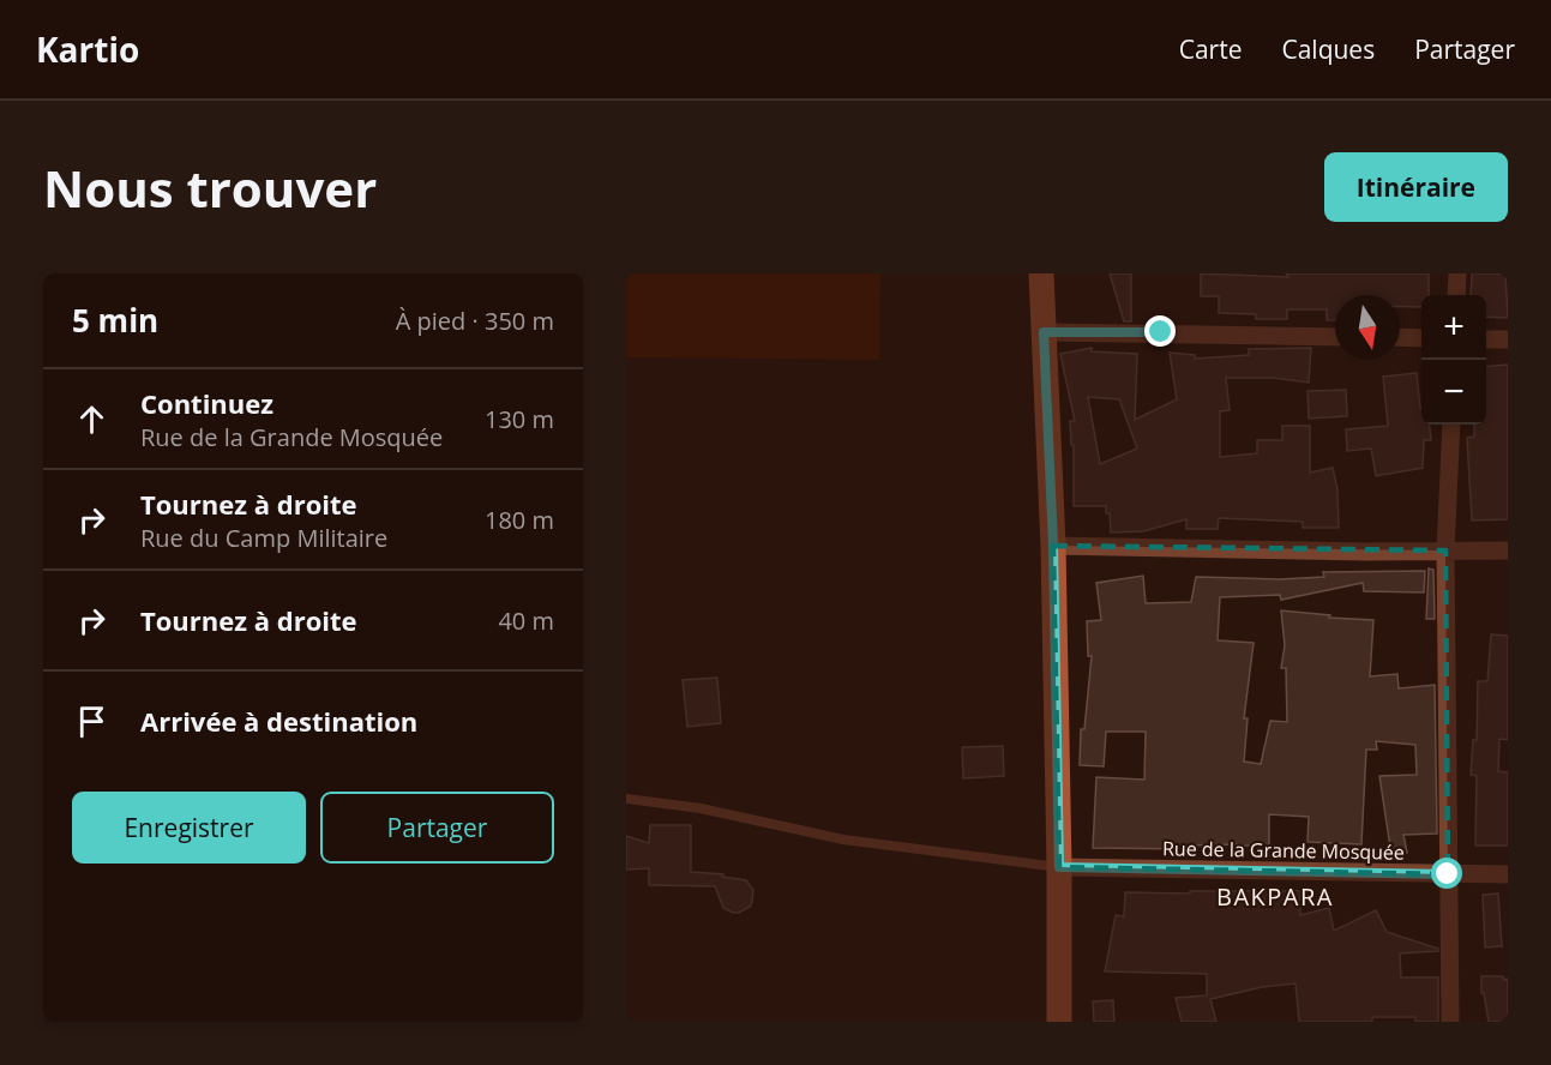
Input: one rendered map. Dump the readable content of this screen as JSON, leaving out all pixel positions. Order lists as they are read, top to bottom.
{
  "streets": {
    "street": ["Rue de la Grande Mosquée"]
  },
  "districts": ["BAKPARA"],
  "north": "bottom",
  "page": {
    "header": "Kartio",
    "nav": ["Carte", "Calques", "Partager"],
    "buttons": [
      "Itinéraire",
      ["Enregistrer", "Partager"]
    ],
    "title": "Nous trouver",
    "heading": ["5 min", "À pied · 350 m"],
    "map_buttons": ["+", "−"],
    "list": [
      ["Continuez", "Rue de la Grande Mosquée", "130 m"],
      ["Tournez à droite", "Rue du Camp Militaire", "180 m"],
      ["Tournez à droite", "40 m"],
      "Arrivée à destination"
    ]
  }
}
